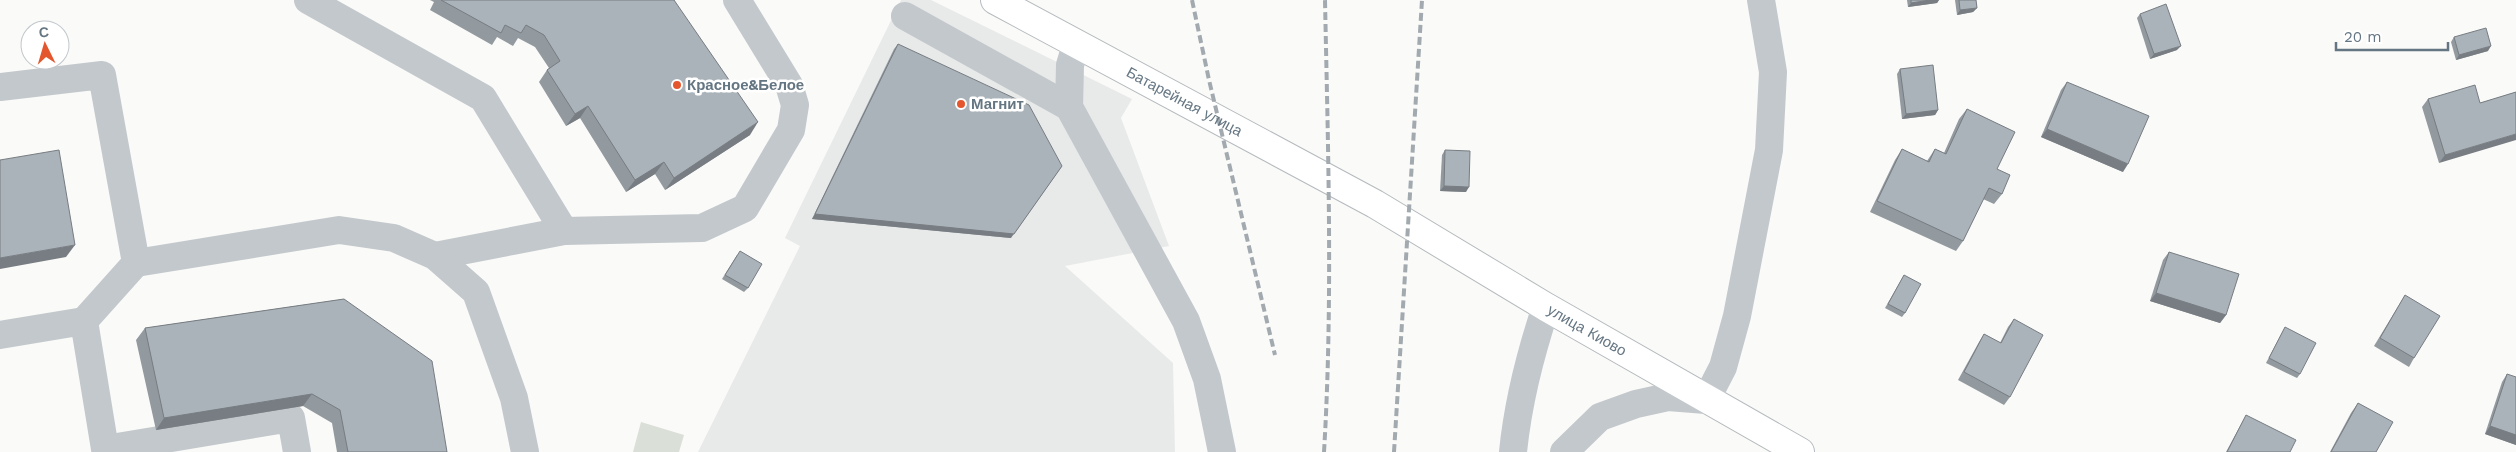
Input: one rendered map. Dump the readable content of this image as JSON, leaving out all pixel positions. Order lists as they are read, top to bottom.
{
  "streets": {
    "main road": ["Батарейная улица", "улица Киово"]
  },
  "crossings": [
    ["Батарейная улица", "улица Киово"]
  ],
  "places": ["Красное&Белое", "Магнит"],
  "scale_bar": "20 m",
  "north": "top"
}
